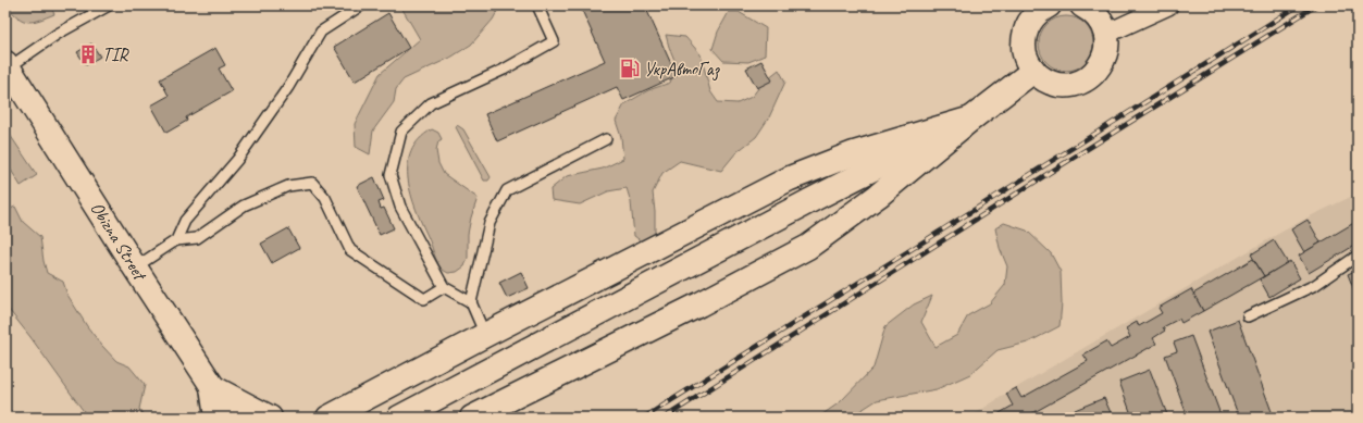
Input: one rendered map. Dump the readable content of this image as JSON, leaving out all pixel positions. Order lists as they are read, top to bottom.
{
  "streets": {
    "main road": ["Obizna Street"]
  },
  "places": {
    "building": ["TIR"],
    "fuel station": ["УкрАвтоГаз"]
  }
}
